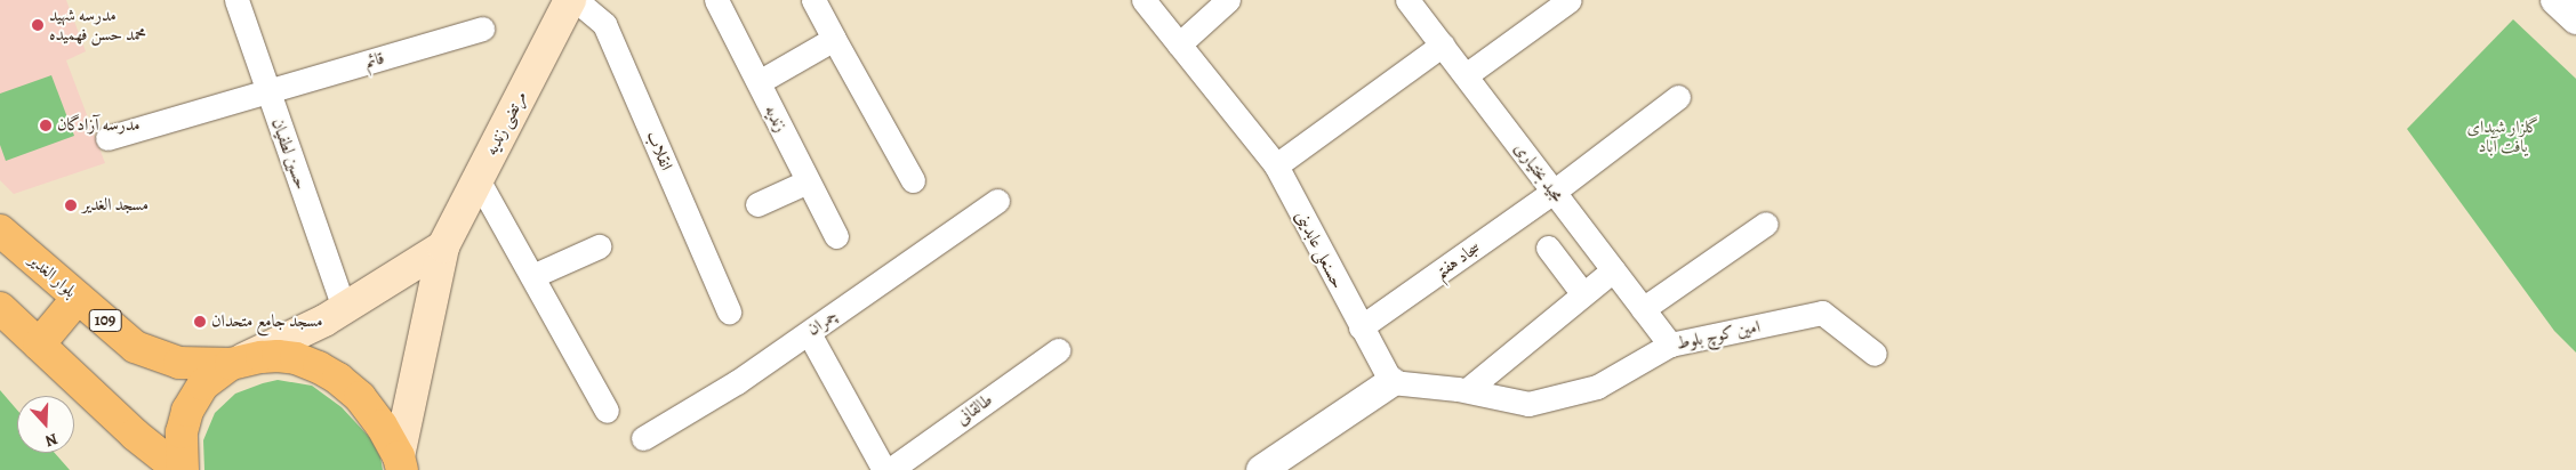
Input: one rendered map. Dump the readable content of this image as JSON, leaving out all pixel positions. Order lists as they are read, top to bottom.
{
  "streets": {
    "main road": ["مرتضی زندیه", "بلوار الغدیر", "109"],
    "street": [
      "قائم",
      "زندیه",
      "انقلاب",
      "حسین لطفیان",
      "مجید بختیاری",
      "حسنعلی عابدینی",
      "سجاد هفتم",
      "چمران",
      "امین کوچ بلوط",
      "طالقانی"
    ]
  },
  "crossings": [
    ["قائم", "حسین لطفیان"],
    ["مجید بختیاری", "سجاد هفتم"],
    ["مجید بختیاری", "امین کوچ بلوط"],
    ["حسنعلی عابدینی", "سجاد هفتم"],
    ["حسنعلی عابدینی", "امین کوچ بلوط"]
  ],
  "parks": ["گلزار شهدای یافت آباد"],
  "places": [
    "مدرسه شهید محمد حسن فهمیده",
    "مدرسه آزادگان",
    "مسجد الغدیر",
    "مسجد جامع متحدان"
  ],
  "north": "bottom"
}
